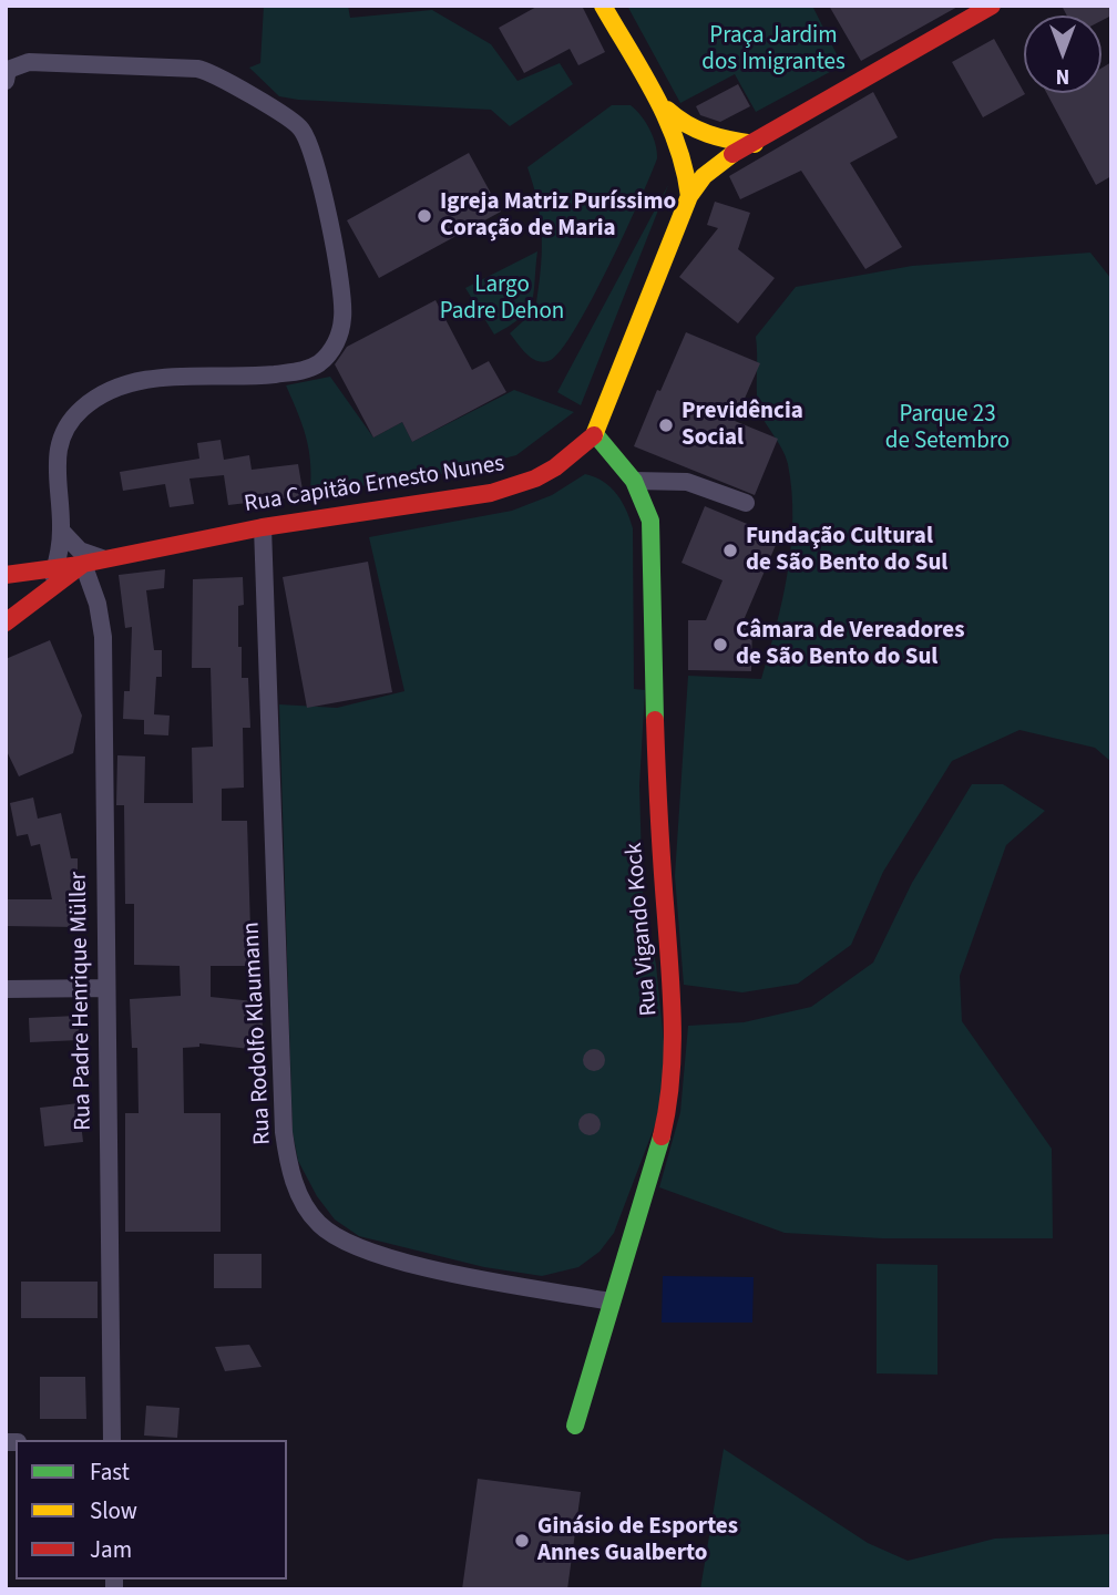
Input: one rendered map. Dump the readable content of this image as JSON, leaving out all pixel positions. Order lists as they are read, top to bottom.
{
  "streets": {
    "main road": ["Rua Capitão Ernesto Nunes", "Rua Vigando Kock"],
    "street": ["Rua Padre Henrique Müller", "Rua Rodolfo Klaumann"]
  },
  "crossings": [
    ["Rua Capitão Ernesto Nunes", "Rua Vigando Kock"],
    ["Rua Capitão Ernesto Nunes", "Rua Padre Henrique Müller"],
    ["Rua Capitão Ernesto Nunes", "Rua Rodolfo Klaumann"],
    ["Rua Vigando Kock", "Rua Rodolfo Klaumann"]
  ],
  "parks": ["Praça Jardim dos Imigrantes", "Largo Padre Dehon", "Parque 23 de Setembro"],
  "places": [
    "Igreja Matriz Puríssimo Coração de Maria",
    "Previdência Social",
    "Fundação Cultural de São Bento do Sul",
    "Câmara de Vereadores de São Bento do Sul",
    "Ginásio de Esportes Annes Gualberto"
  ],
  "legend": ["Fast", "Slow", "Jam"],
  "north": "bottom"
}
